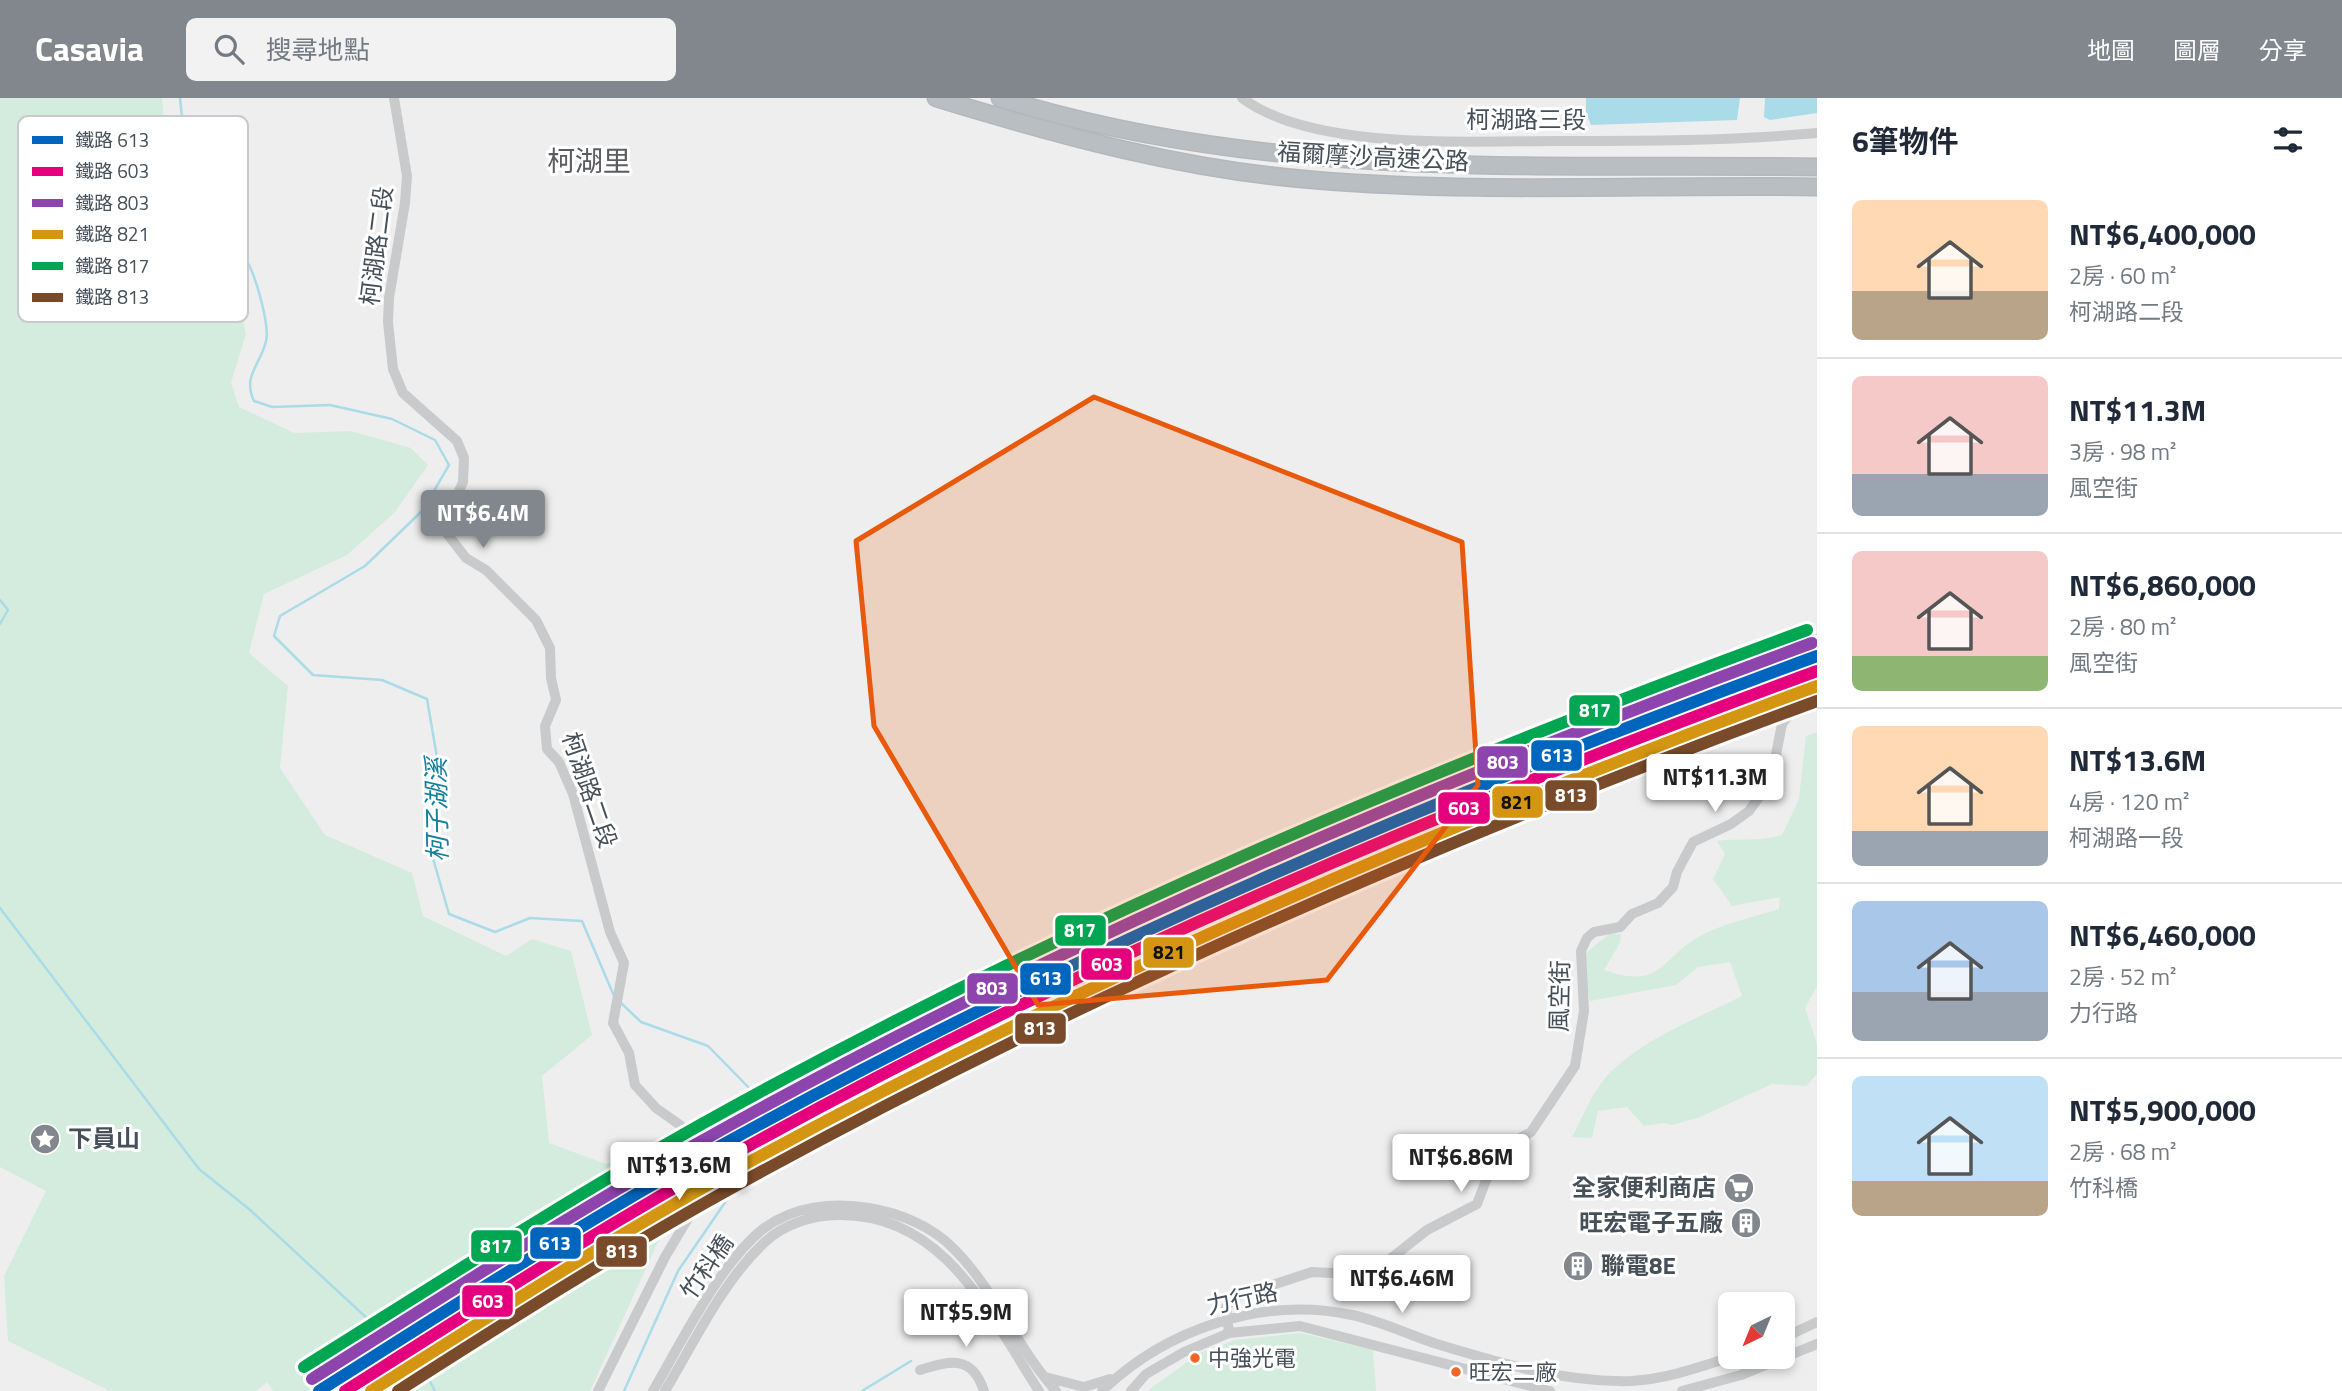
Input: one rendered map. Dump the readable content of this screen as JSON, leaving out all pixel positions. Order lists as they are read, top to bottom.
{
  "streets": {
    "highway": ["福爾摩沙高速公路"],
    "street": [
      "柯湖路三段",
      "柯湖路二段",
      "風空街",
      "竹科橋",
      "力行路"
    ]
  },
  "crossings": [
    ["風空街", "力行路"]
  ],
  "districts": ["柯湖里"],
  "water": ["柯子湖溪"],
  "places": {
    "place": ["下員山"],
    "supermarket": ["全家便利商店"],
    "building": ["旺宏電子五廠", "聯電8E"],
    "other": ["中強光電", "旺宏二廠"]
  },
  "lines": [
    "rail line 817",
    "rail line 803",
    "rail line 613",
    "rail line 603",
    "rail line 821",
    "rail line 813"
  ],
  "legend": [
    "鐵路 613",
    "鐵路 603",
    "鐵路 803",
    "鐵路 821",
    "鐵路 817",
    "鐵路 813"
  ],
  "north": "bottom left",
  "page": {
    "header": "Casavia",
    "search": "搜尋地點",
    "nav": ["地圖", "圖層", "分享"],
    "heading": "6筆物件",
    "list": [
      {
        "name": "NT$6,400,000",
        "note": "2房 · 60 m² · 柯湖路二段"
      },
      {
        "name": "NT$11.3M",
        "note": "3房 · 98 m² · 風空街"
      },
      {
        "name": "NT$6,860,000",
        "note": "2房 · 80 m² · 風空街"
      },
      {
        "name": "NT$13.6M",
        "note": "4房 · 120 m² · 柯湖路一段"
      },
      {
        "name": "NT$6,460,000",
        "note": "2房 · 52 m² · 力行路"
      },
      {
        "name": "NT$5,900,000",
        "note": "2房 · 68 m² · 竹科橋"
      }
    ],
    "price": [
      "NT$6.4M",
      "NT$11.3M",
      "NT$6.86M",
      "NT$13.6M",
      "NT$6.46M",
      "NT$5.9M"
    ]
  }
}
